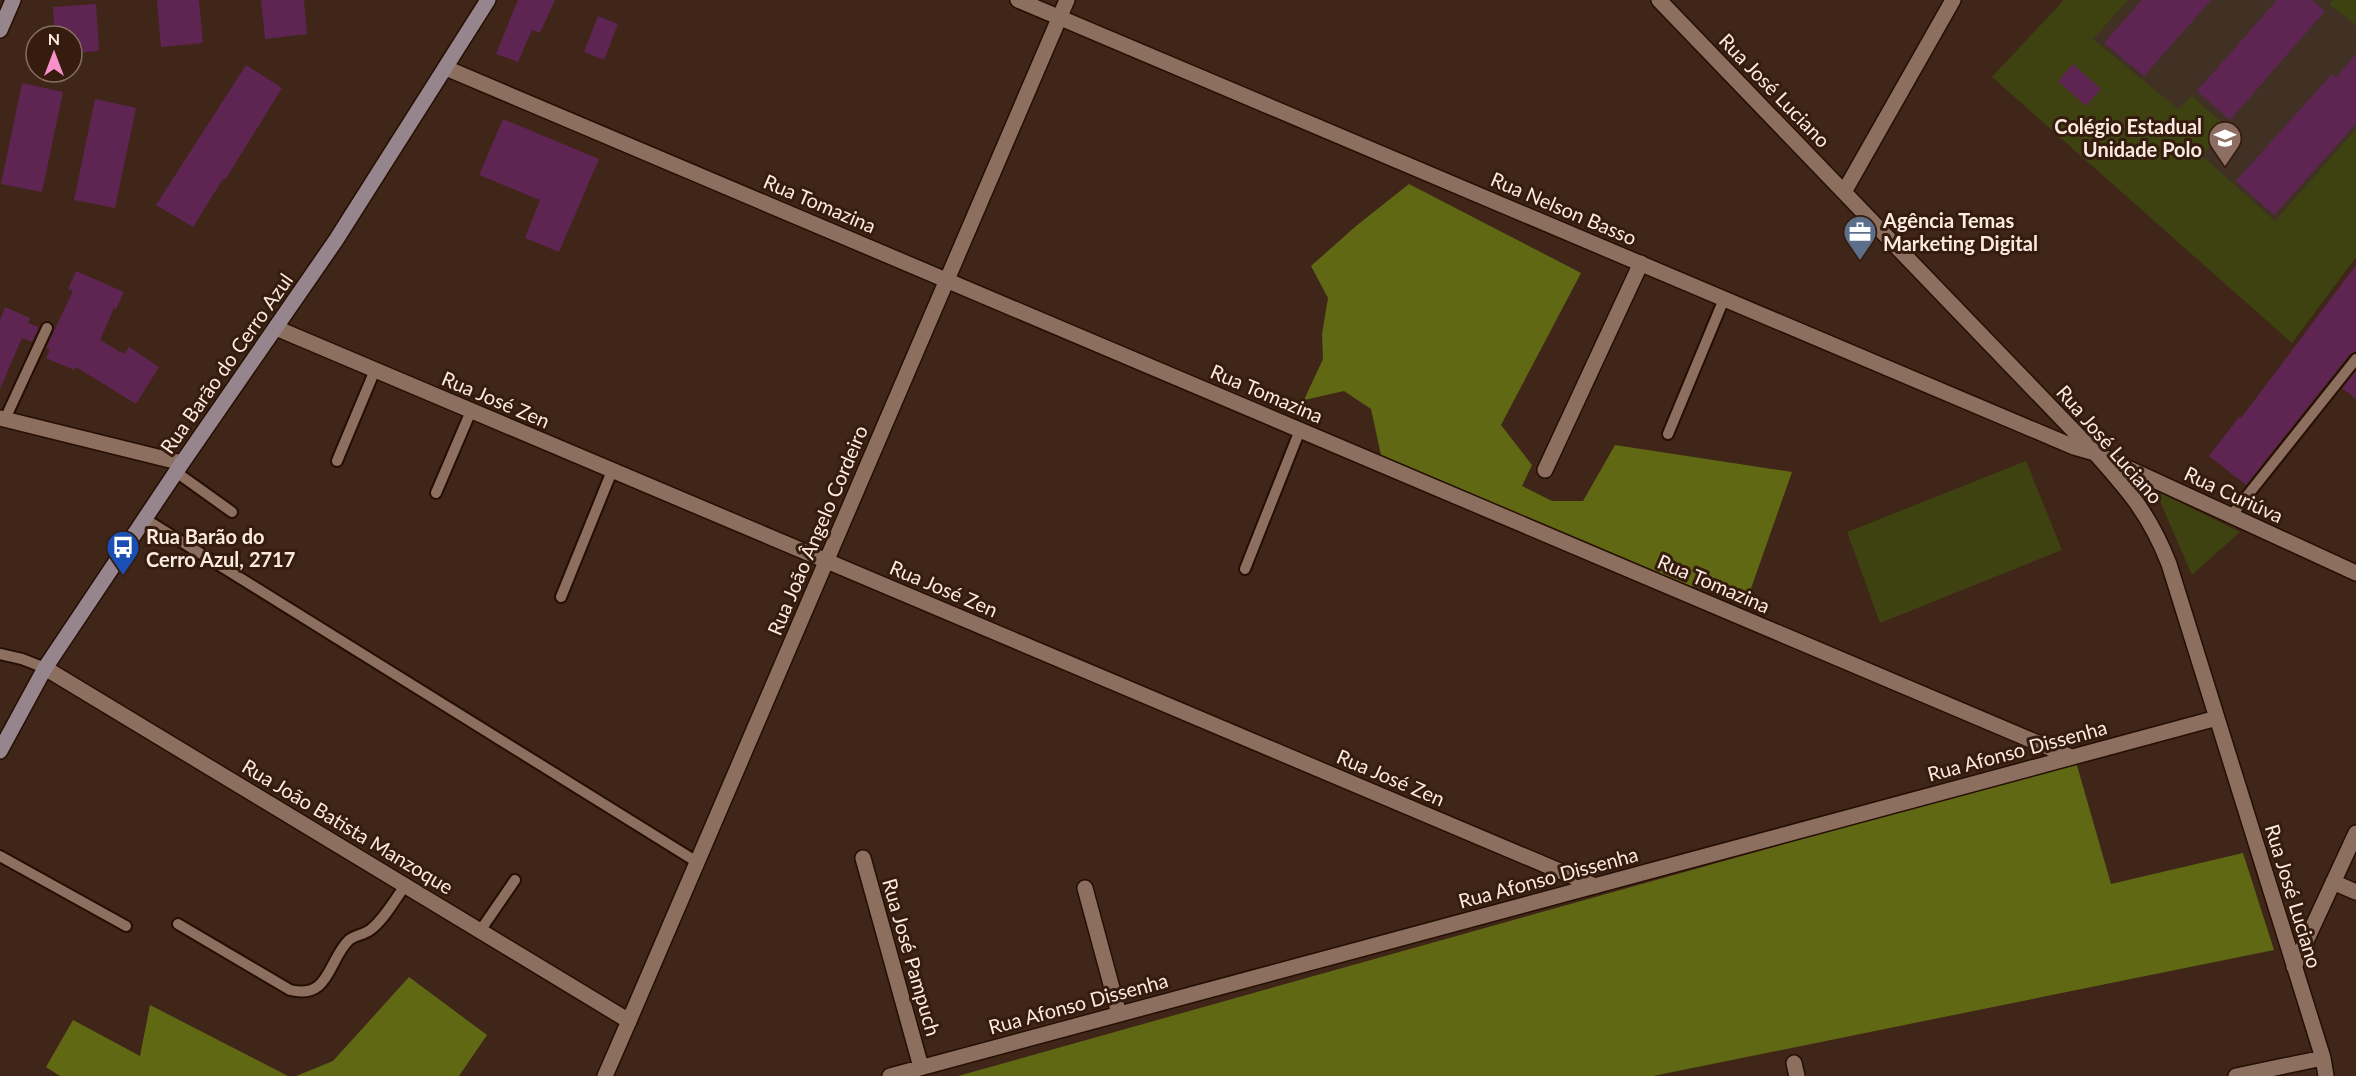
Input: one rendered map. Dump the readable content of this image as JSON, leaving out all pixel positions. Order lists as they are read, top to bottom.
{
  "streets": {
    "main road": ["Rua Barão do Cerro Azul"],
    "street": [
      "Rua José Luciano",
      "Rua Tomazina",
      "Rua Nelson Basso",
      "Rua José Zen",
      "Rua Curiúva",
      "Rua João Ângelo Cordeiro",
      "Rua Afonso Dissenha",
      "Rua João Batista Manzoque",
      "Rua José Pampuch"
    ]
  },
  "crossings": [
    ["Rua José Luciano", "Rua Nelson Basso"],
    ["Rua José Luciano", "Rua Curiúva"],
    ["Rua José Luciano", "Rua Afonso Dissenha"],
    ["Rua Tomazina", "Rua Barão do Cerro Azul"],
    ["Rua Tomazina", "Rua João Ângelo Cordeiro"],
    ["Rua Tomazina", "Rua Afonso Dissenha"],
    ["Rua Nelson Basso", "Rua Curiúva"],
    ["Rua Nelson Basso", "Rua João Ângelo Cordeiro"],
    ["Rua Barão do Cerro Azul", "Rua José Zen"],
    ["Rua Barão do Cerro Azul", "Rua João Batista Manzoque"],
    ["Rua José Zen", "Rua João Ângelo Cordeiro"],
    ["Rua José Zen", "Rua Afonso Dissenha"],
    ["Rua João Ângelo Cordeiro", "Rua João Batista Manzoque"],
    ["Rua Afonso Dissenha", "Rua José Pampuch"]
  ],
  "places": {
    "school or university": ["Colégio Estadual Unidade Polo"],
    "office": ["Agência Temas Marketing Digital"],
    "bus stop": ["Rua Barão do Cerro Azul, 2717"]
  },
  "north": "top"
}
